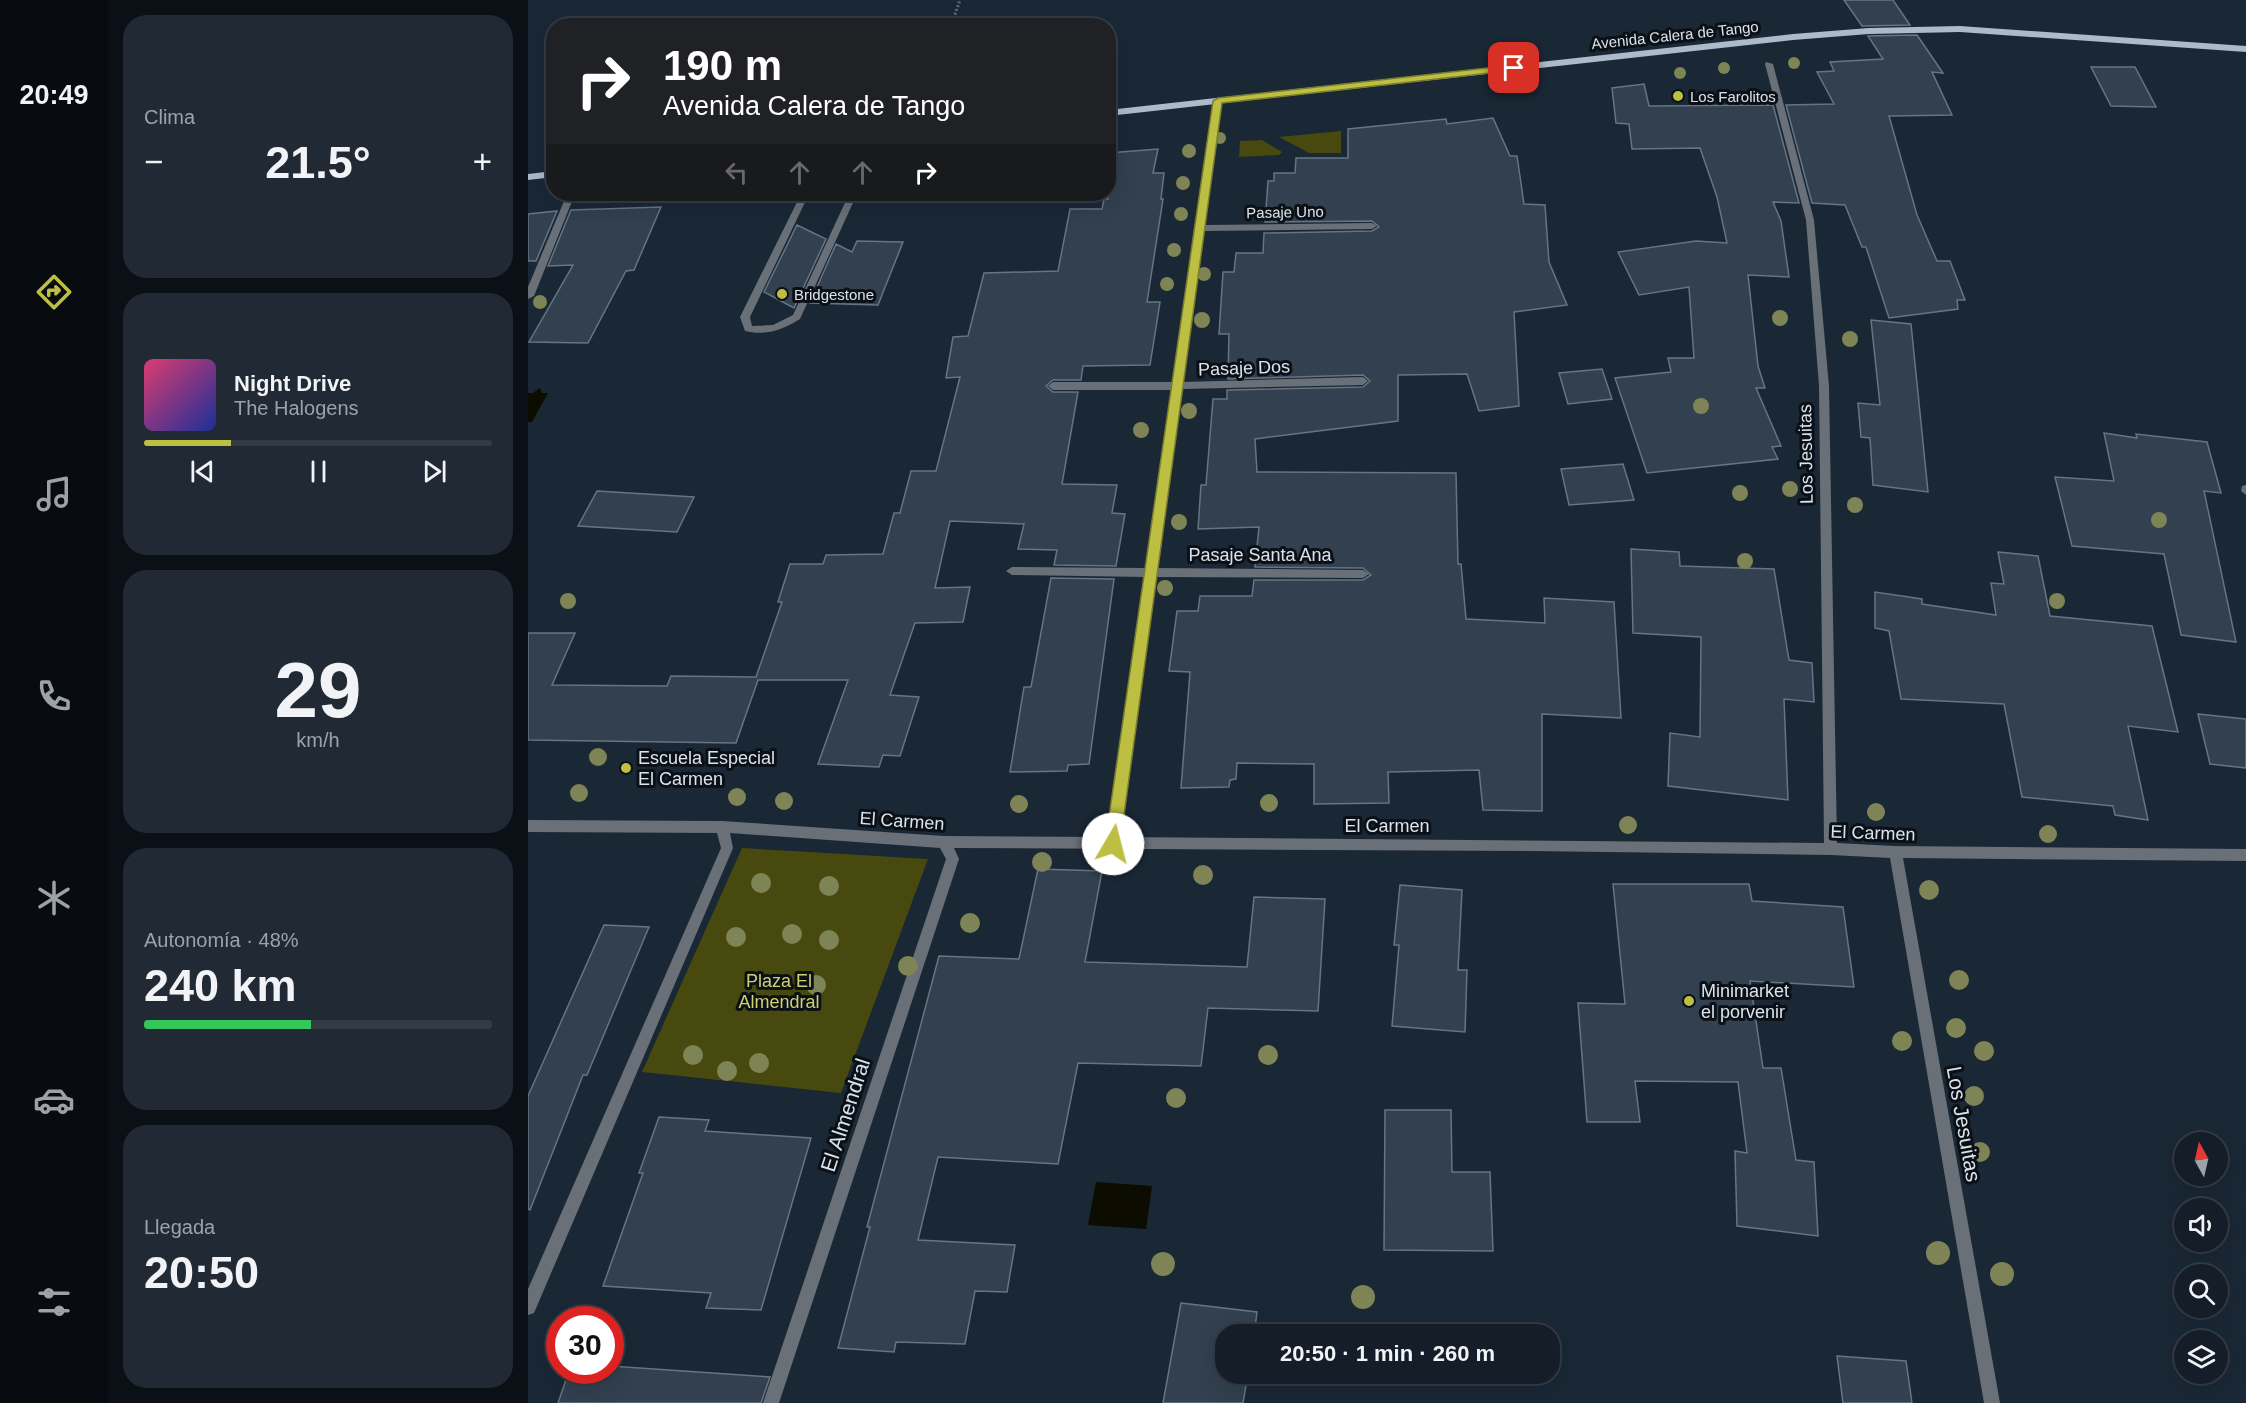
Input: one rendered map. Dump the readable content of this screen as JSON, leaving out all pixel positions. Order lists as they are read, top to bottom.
{
  "streets": {
    "main road": ["Avenida Calera de Tango"],
    "street": [
      "Pasaje Uno",
      "Pasaje Dos",
      "Los Jesuitas",
      "Pasaje Santa Ana",
      "El Carmen",
      "El Almendral"
    ]
  },
  "crossings": [
    ["Los Jesuitas", "El Carmen"],
    ["El Carmen", "El Almendral"]
  ],
  "parks": ["Plaza El Almendral"],
  "places": [
    "Los Farolitos",
    "Bridgestone",
    "Escuela Especial El Carmen",
    "Minimarket el porvenir"
  ],
  "north": "top",
  "page": {
    "tabs": "20:49",
    "tile": [
      "Clima",
      ["29", "km/h"],
      ["Autonomía · 48%", "240 km"],
      ["Llegada", "20:50"]
    ],
    "turn": ["190 m", "Avenida Calera de Tango"],
    "heat": ["−", "21.5°", "+"],
    "song": ["Night Drive", "The Halogens"],
    "limit": "30",
    "trip": "20:50 · 1 min · 260 m"
  }
}
